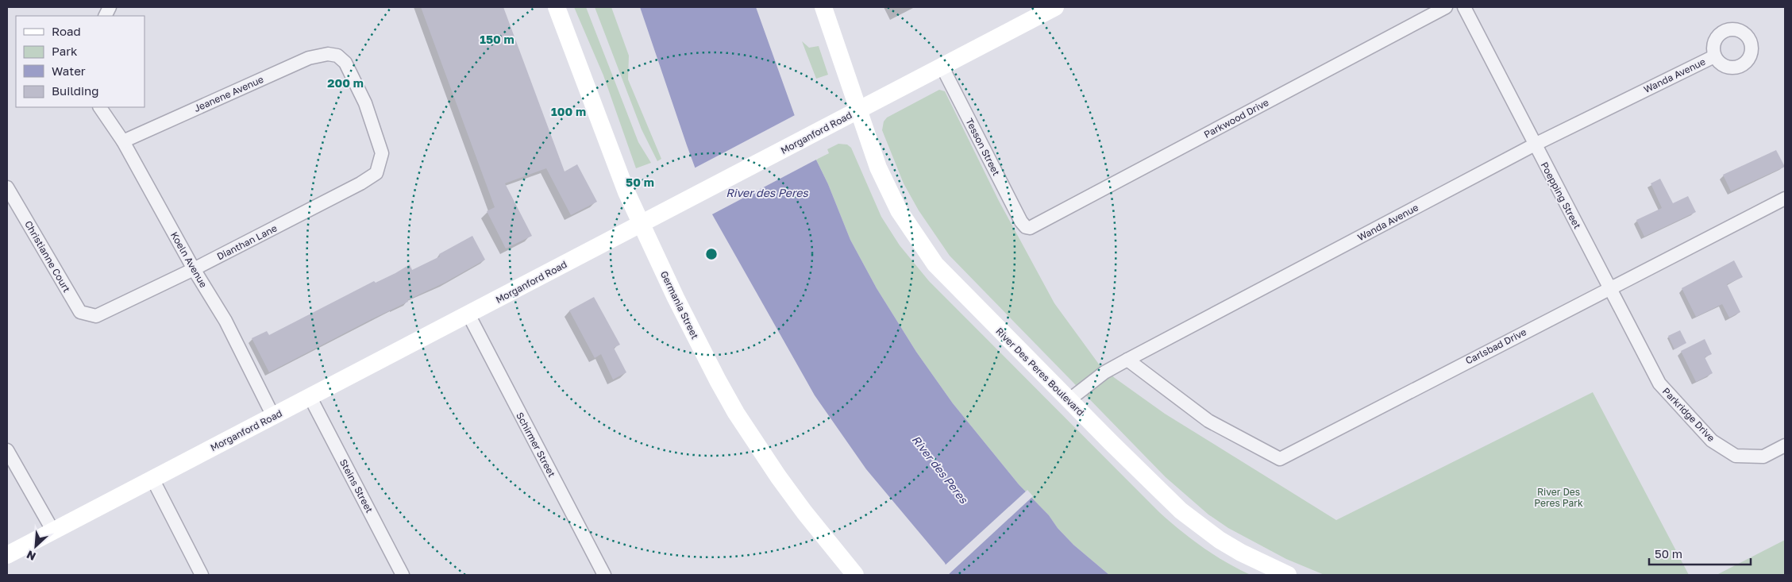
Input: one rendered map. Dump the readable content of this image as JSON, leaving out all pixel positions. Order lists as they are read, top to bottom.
{
  "streets": {
    "main road": ["Morganford Road", "Germania Street", "River Des Peres Boulevard"],
    "street": [
      "Wanda Avenue",
      "Jeanene Avenue",
      "Parkwood Drive",
      "Tesson Street",
      "Poepping Street",
      "Dianthan Lane",
      "Christianne Court",
      "Koeln Avenue",
      "Carlsbad Drive",
      "Parkridge Drive",
      "Schirmer Street",
      "Steins Street"
    ]
  },
  "crossings": [
    ["Wanda Avenue", "Poepping Street"],
    ["Wanda Avenue", "Carlsbad Drive"],
    ["Wanda Avenue", "River Des Peres Boulevard"],
    ["Jeanene Avenue", "Dianthan Lane"],
    ["Jeanene Avenue", "Koeln Avenue"],
    ["Parkwood Drive", "Tesson Street"],
    ["Morganford Road", "Tesson Street"],
    ["Morganford Road", "Koeln Avenue"],
    ["Morganford Road", "Germania Street"],
    ["Morganford Road", "River Des Peres Boulevard"],
    ["Morganford Road", "Schirmer Street"],
    ["Morganford Road", "Steins Street"],
    ["Poepping Street", "Carlsbad Drive"],
    ["Poepping Street", "Parkridge Drive"],
    ["Dianthan Lane", "Christianne Court"],
    ["Dianthan Lane", "Koeln Avenue"]
  ],
  "water": ["River des Peres"],
  "parks": ["River Des Peres Park"],
  "legend": [
    "Road",
    "Park",
    "Water",
    "Building"
  ],
  "scale_bar": "50 m",
  "north": "bottom left",
  "rings": [
    "150 m",
    "200 m",
    "100 m",
    "50 m"
  ]
}
